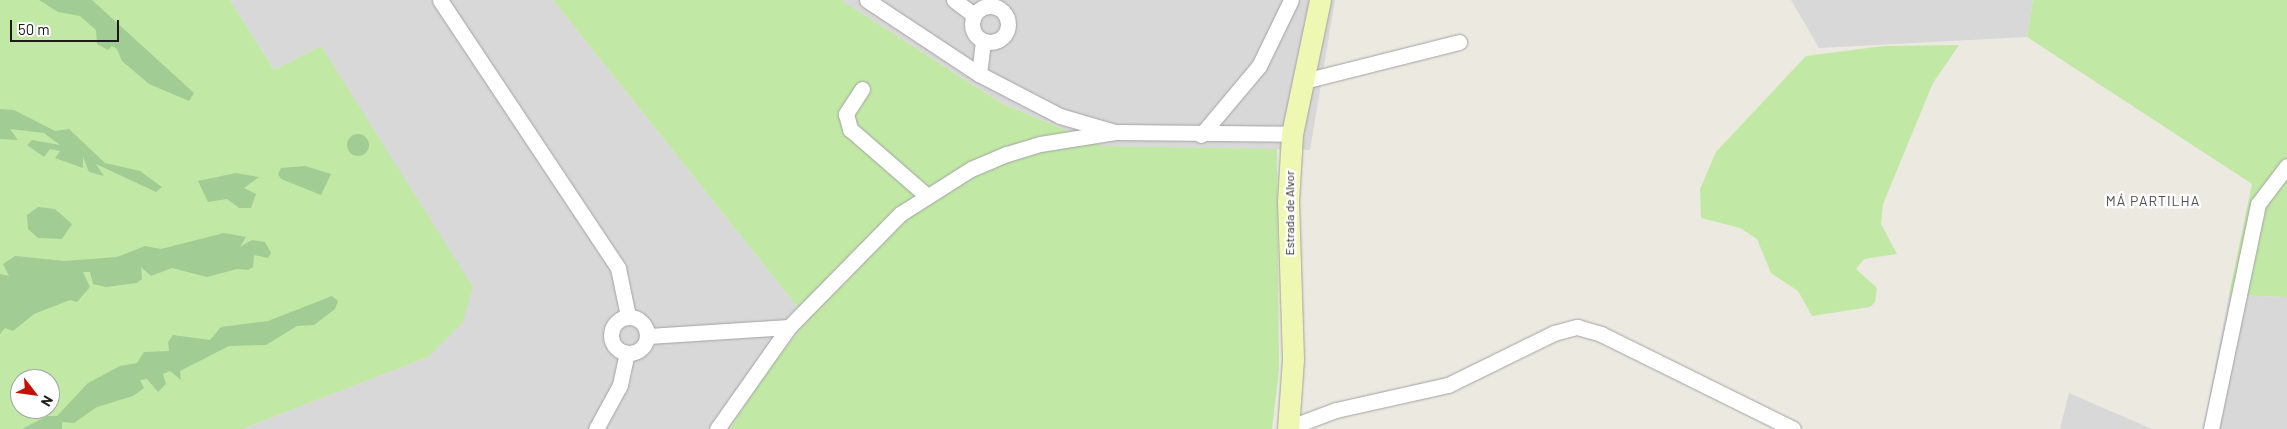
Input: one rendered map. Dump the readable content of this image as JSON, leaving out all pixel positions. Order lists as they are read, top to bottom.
{
  "streets": {
    "street": ["Estrada de Alvor"]
  },
  "districts": ["MÁ PARTILHA"],
  "scale_bar": "50 m",
  "north": "bottom right"
}
